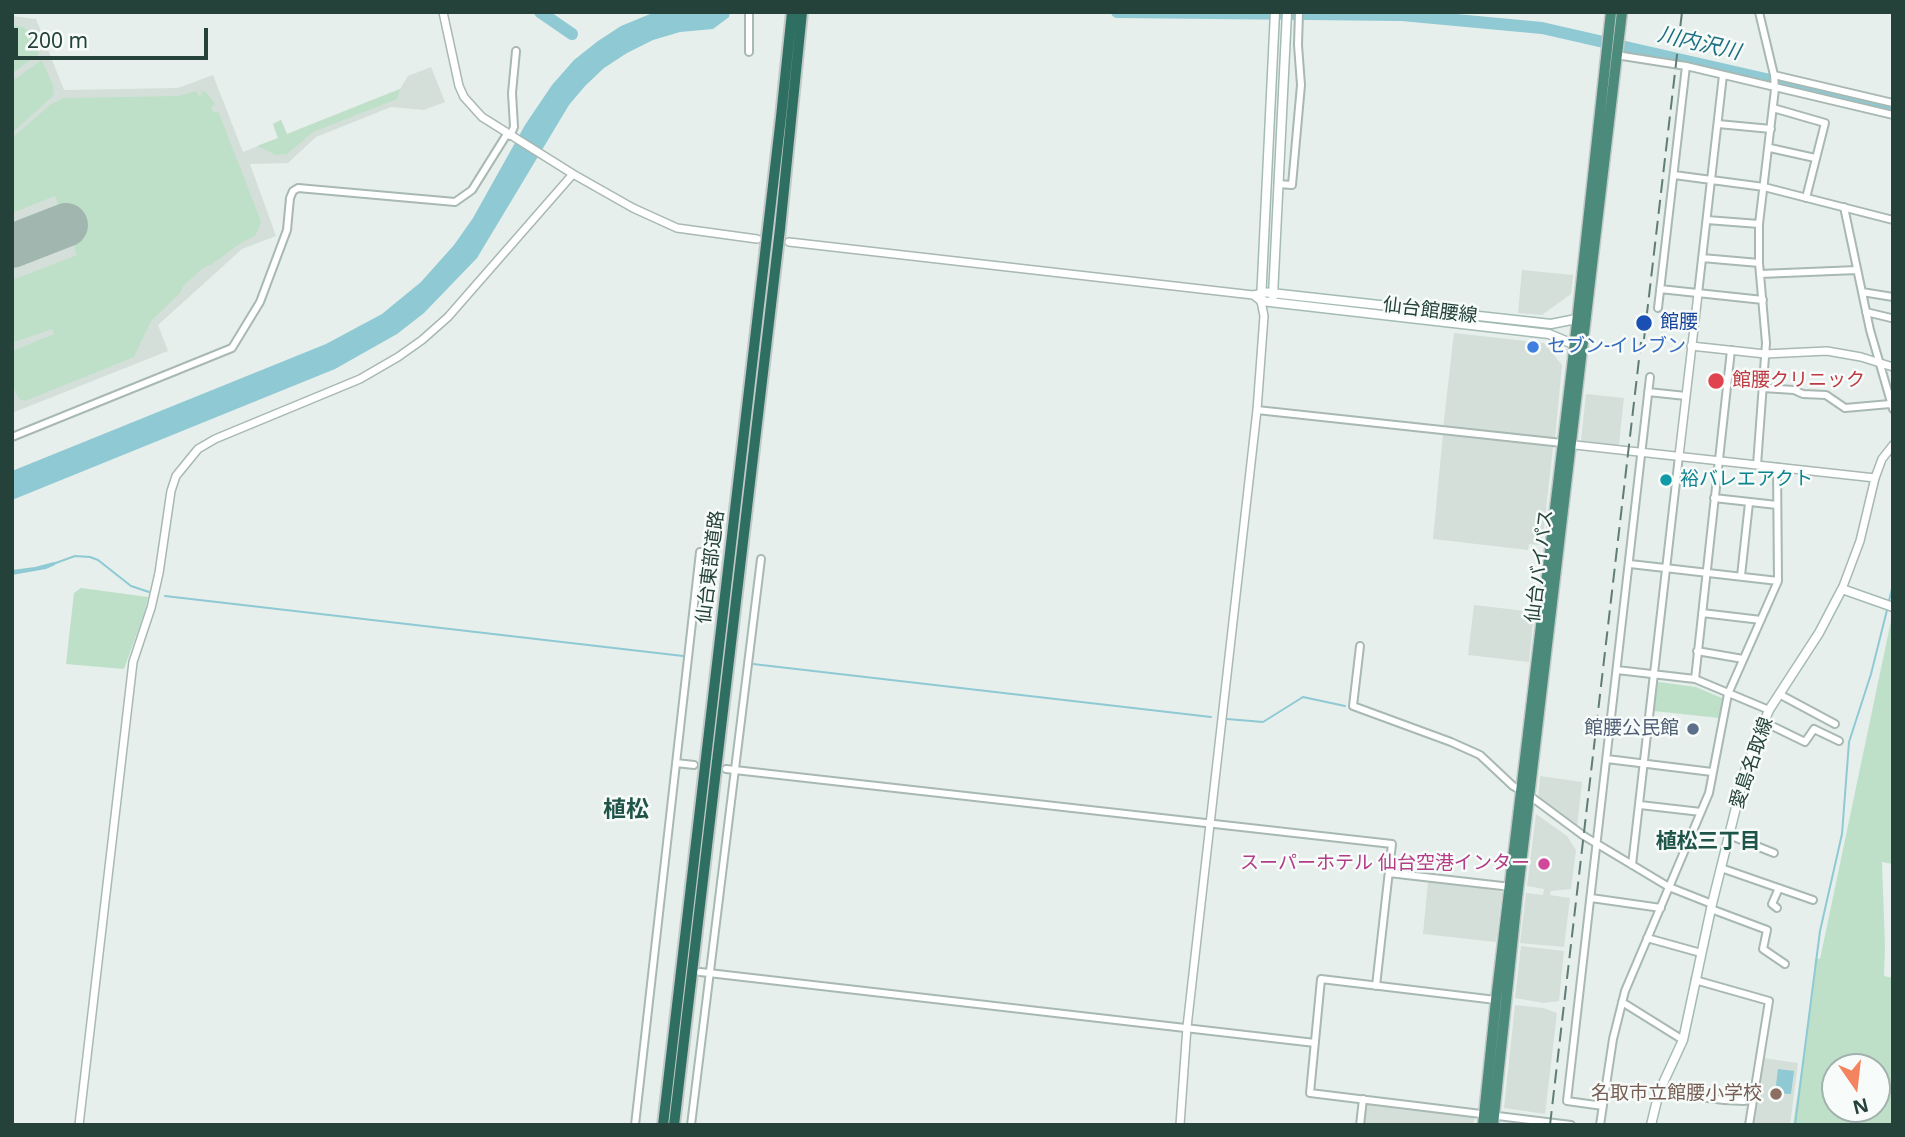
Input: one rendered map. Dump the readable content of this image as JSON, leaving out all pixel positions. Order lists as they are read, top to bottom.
{
  "streets": {
    "highway": ["仙台バイパス", "仙台東部道路"],
    "main road": ["仙台館腰線", "愛島名取線"]
  },
  "crossings": [
    ["仙台館腰線", "仙台バイパス"]
  ],
  "districts": ["植松", "植松三丁目"],
  "water": ["川内沢川"],
  "places": [
    "館腰",
    "セブン-イレブン",
    "館腰クリニック",
    "裕バレエアクト",
    "館腰公民館",
    "スーパーホテル 仙台空港インター",
    "名取市立館腰小学校"
  ],
  "scale_bar": "200 m",
  "north": "bottom"
}
